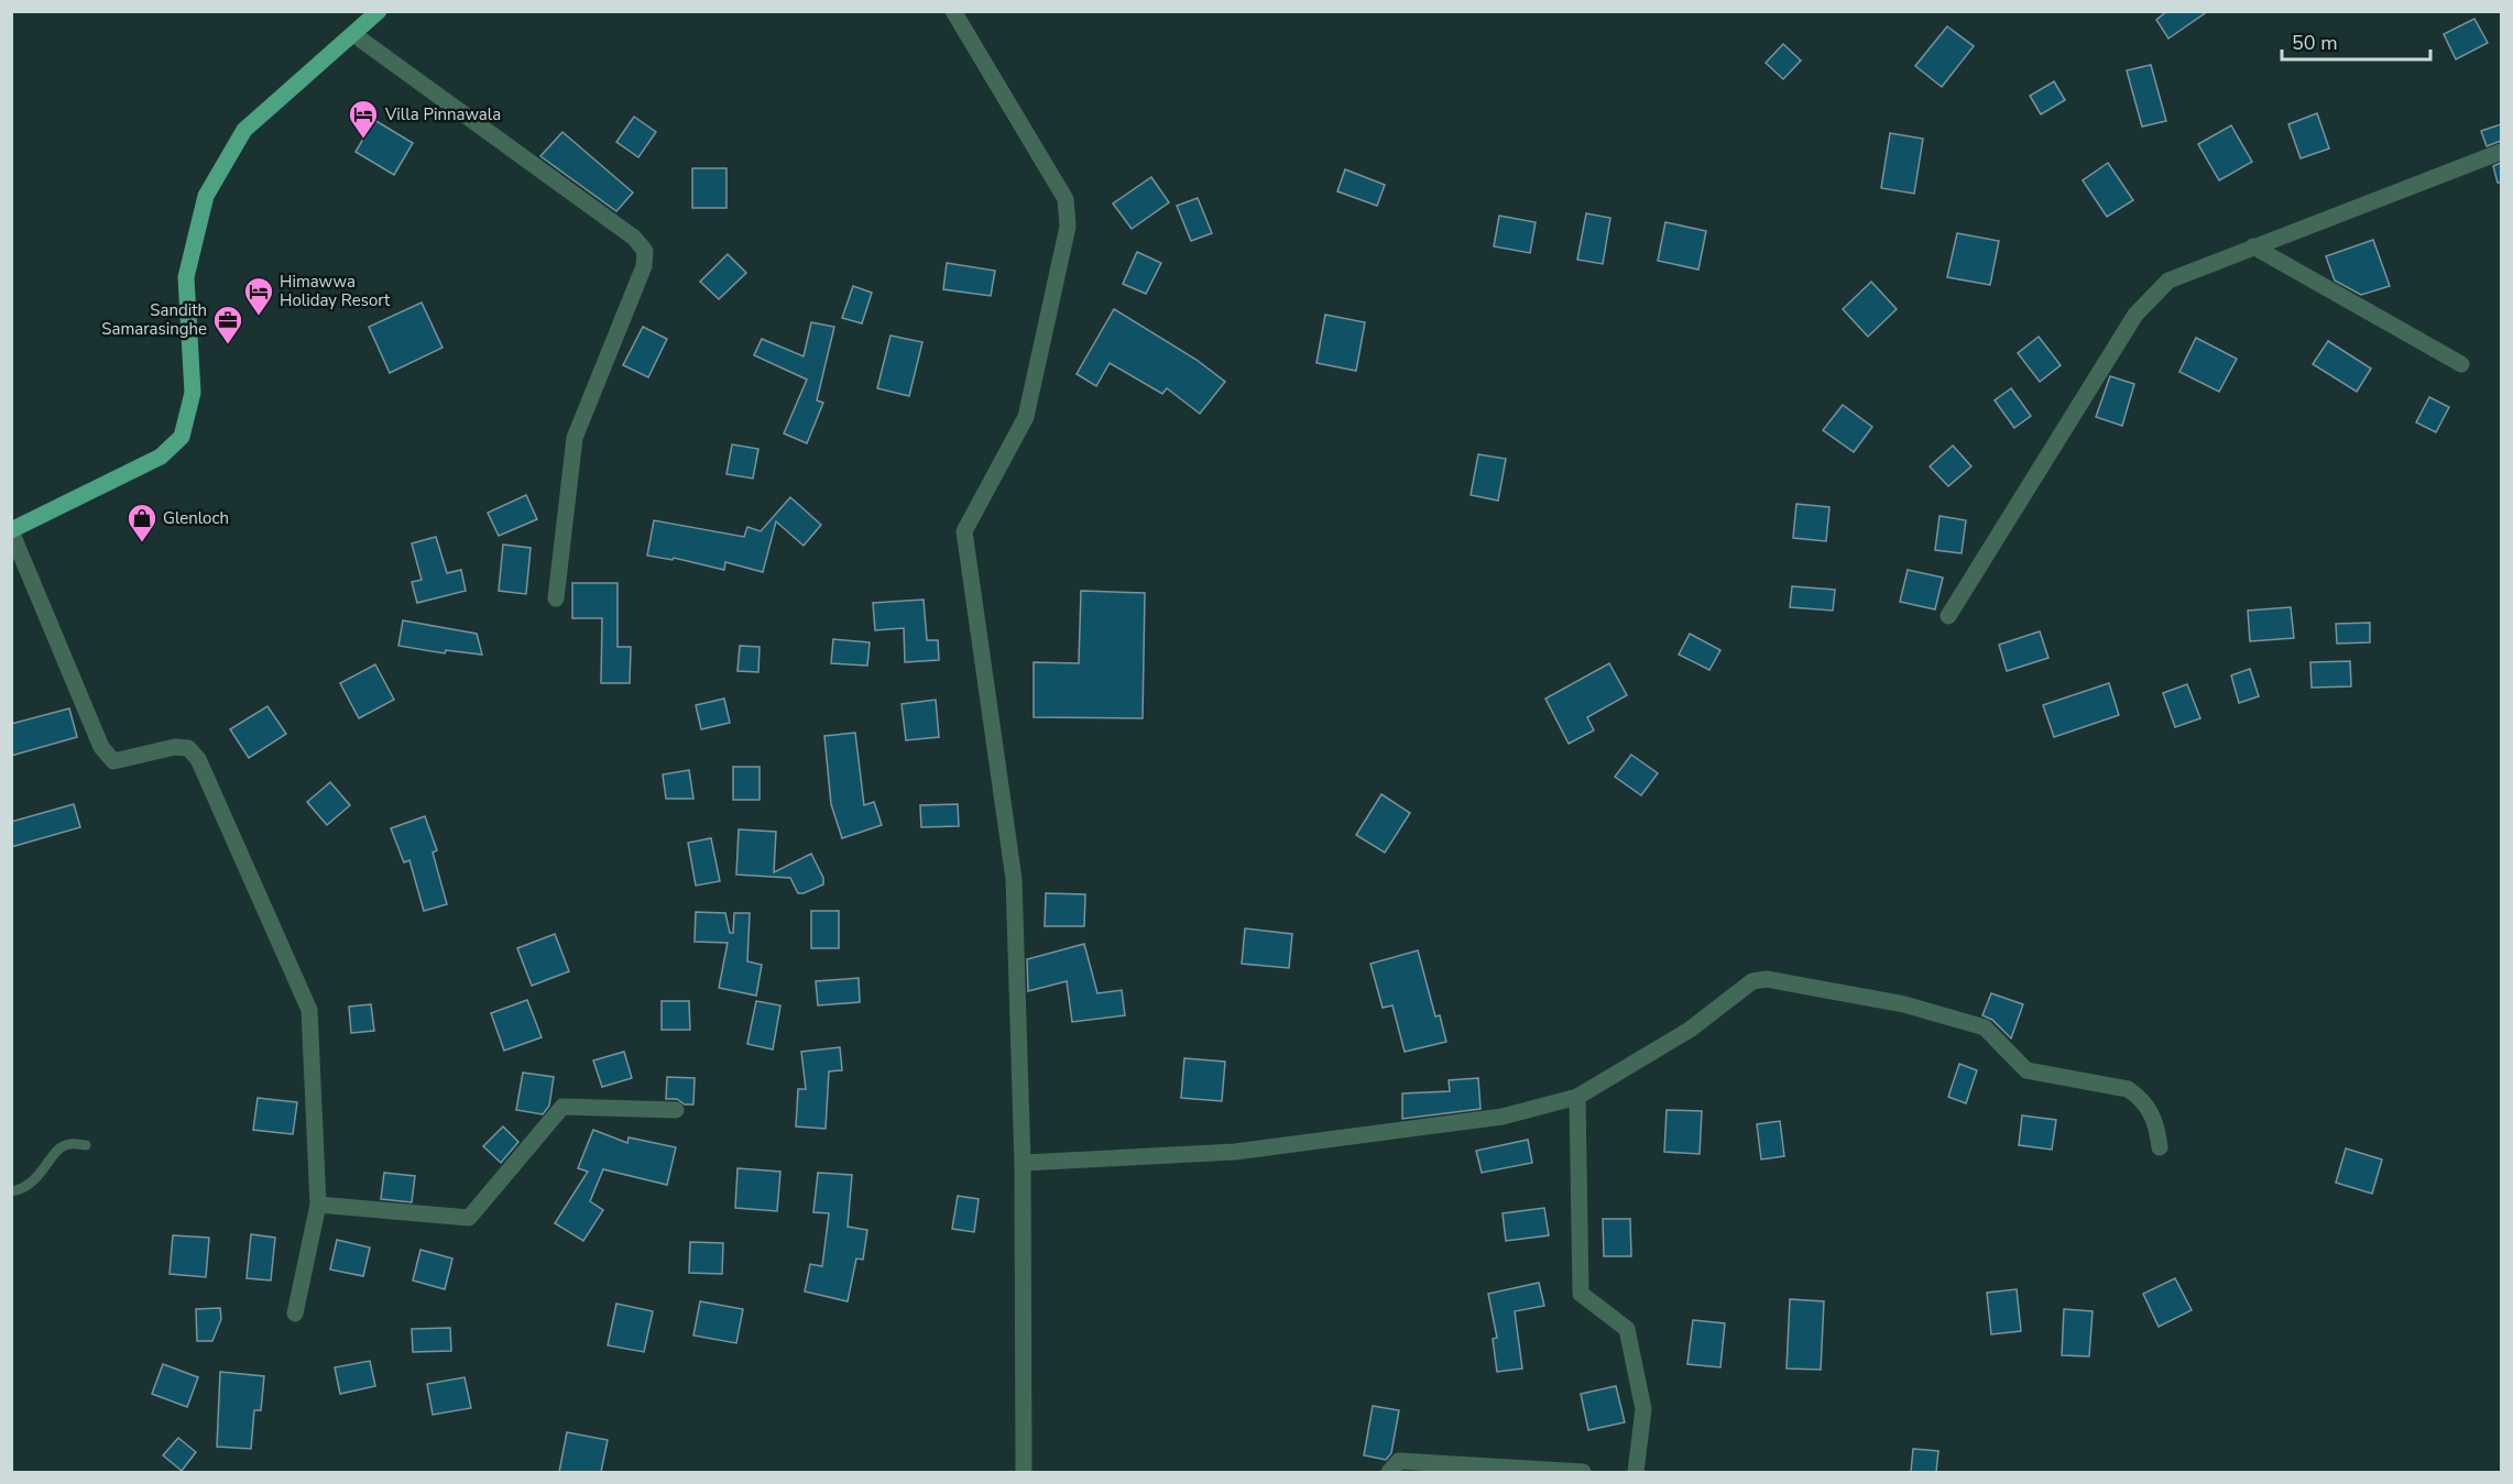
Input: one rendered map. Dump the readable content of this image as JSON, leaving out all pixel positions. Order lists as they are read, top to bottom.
{
  "places": {
    "hotel": ["Villa Pinnawala", "Himawwa Holiday Resort"],
    "office": ["Sandith Samarasinghe"],
    "shop": ["Glenloch"]
  },
  "scale_bar": "50 m"
}
